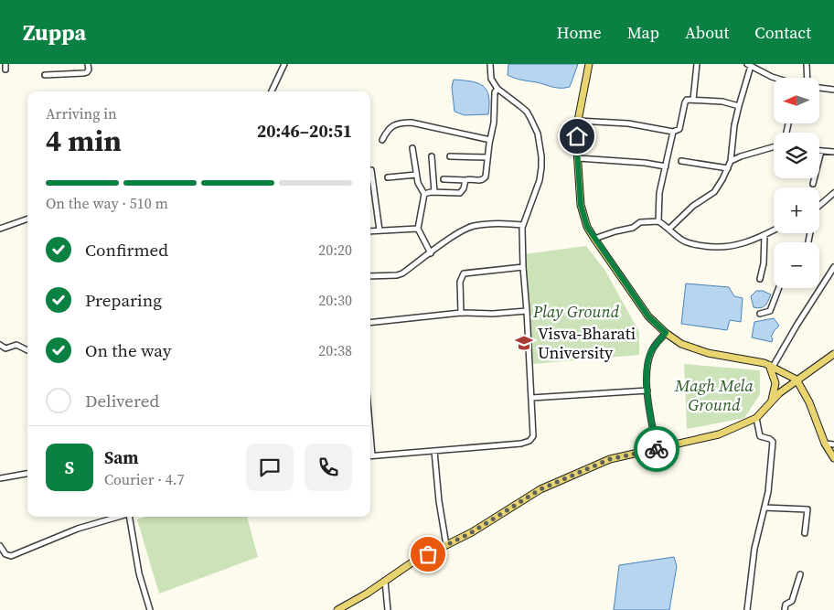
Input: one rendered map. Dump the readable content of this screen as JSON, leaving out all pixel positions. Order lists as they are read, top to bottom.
{
  "parks": ["Play Ground", "Magh Mela Ground"],
  "places": {
    "school or university": ["Visva-Bharati University"]
  },
  "north": "left",
  "page": {
    "header": "Zuppa",
    "nav": [
      "Home",
      "Map",
      "About",
      "Contact"
    ],
    "map_buttons": ["+", "−"],
    "heading": ["4 min", "Arriving in", "20:46–20:51"],
    "panel": ["Sam", "Courier · 4.7"],
    "bar": "On the way · 510 m",
    "list": [
      ["Confirmed", "20:20"],
      ["Preparing", "20:30"],
      ["On the way", "20:38"],
      "Delivered"
    ],
    "round": "S"
  }
}
